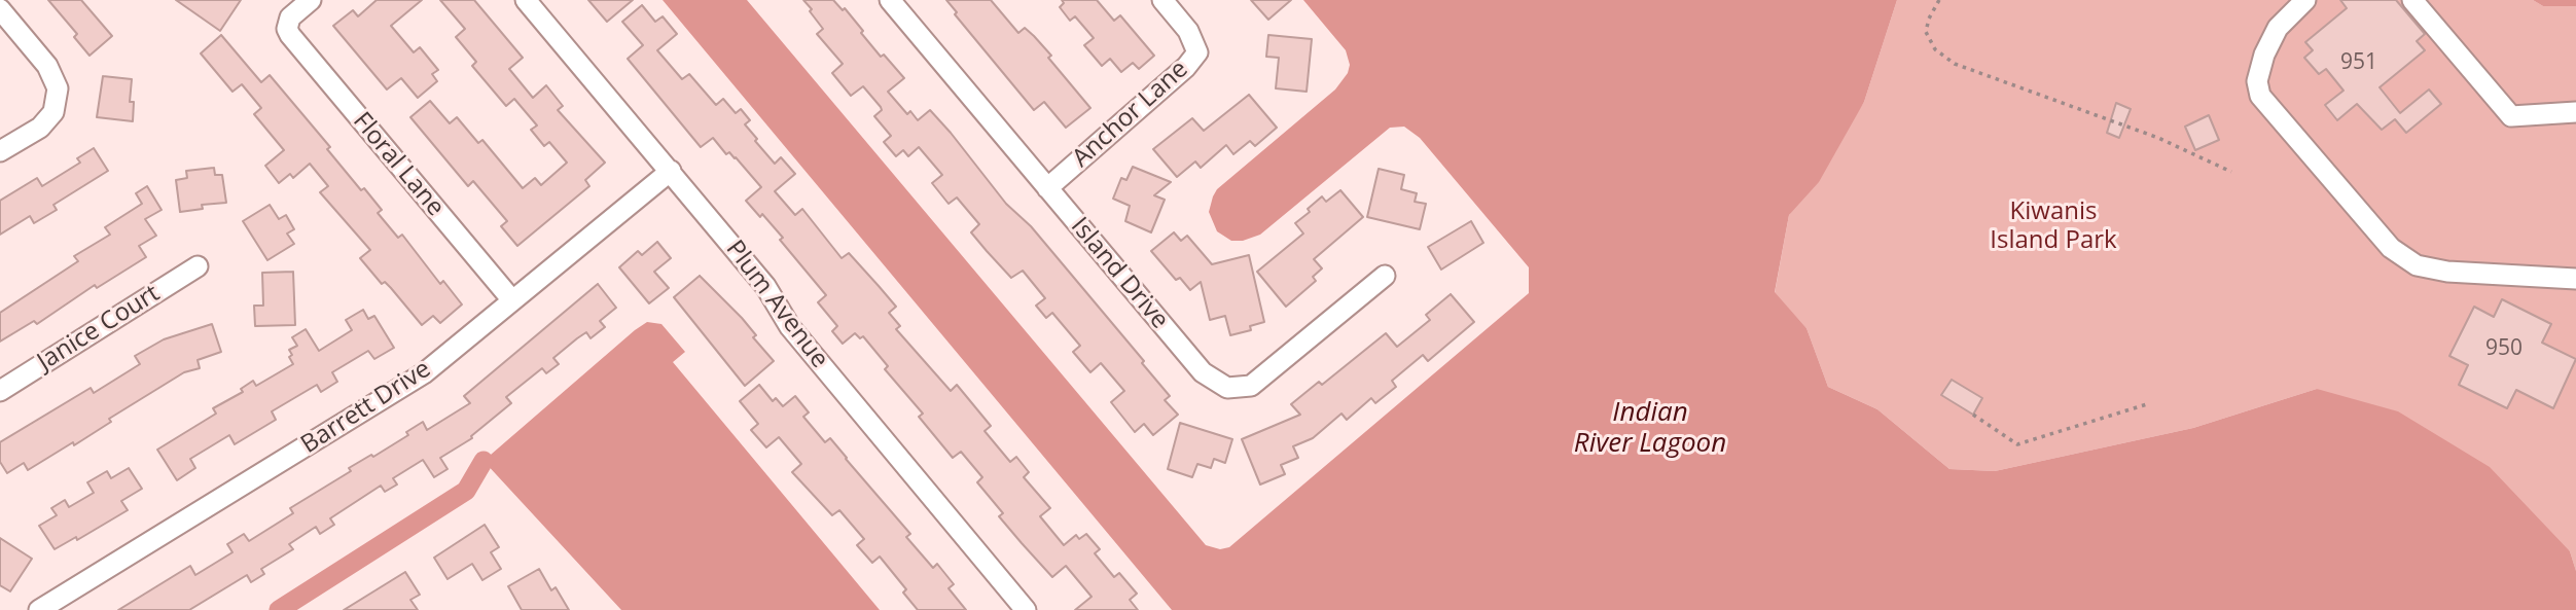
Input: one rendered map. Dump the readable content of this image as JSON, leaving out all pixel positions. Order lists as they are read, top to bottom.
{
  "streets": {
    "street": [
      "Anchor Lane",
      "Floral Lane",
      "Island Drive",
      "Plum Avenue",
      "Janice Court",
      "Barrett Drive"
    ]
  },
  "crossings": [
    ["Anchor Lane", "Island Drive"],
    ["Floral Lane", "Barrett Drive"],
    ["Plum Avenue", "Barrett Drive"]
  ],
  "water": ["Indian River Lagoon"],
  "parks": ["Kiwanis Island Park"],
  "house_numbers": ["951", "950"]
}
